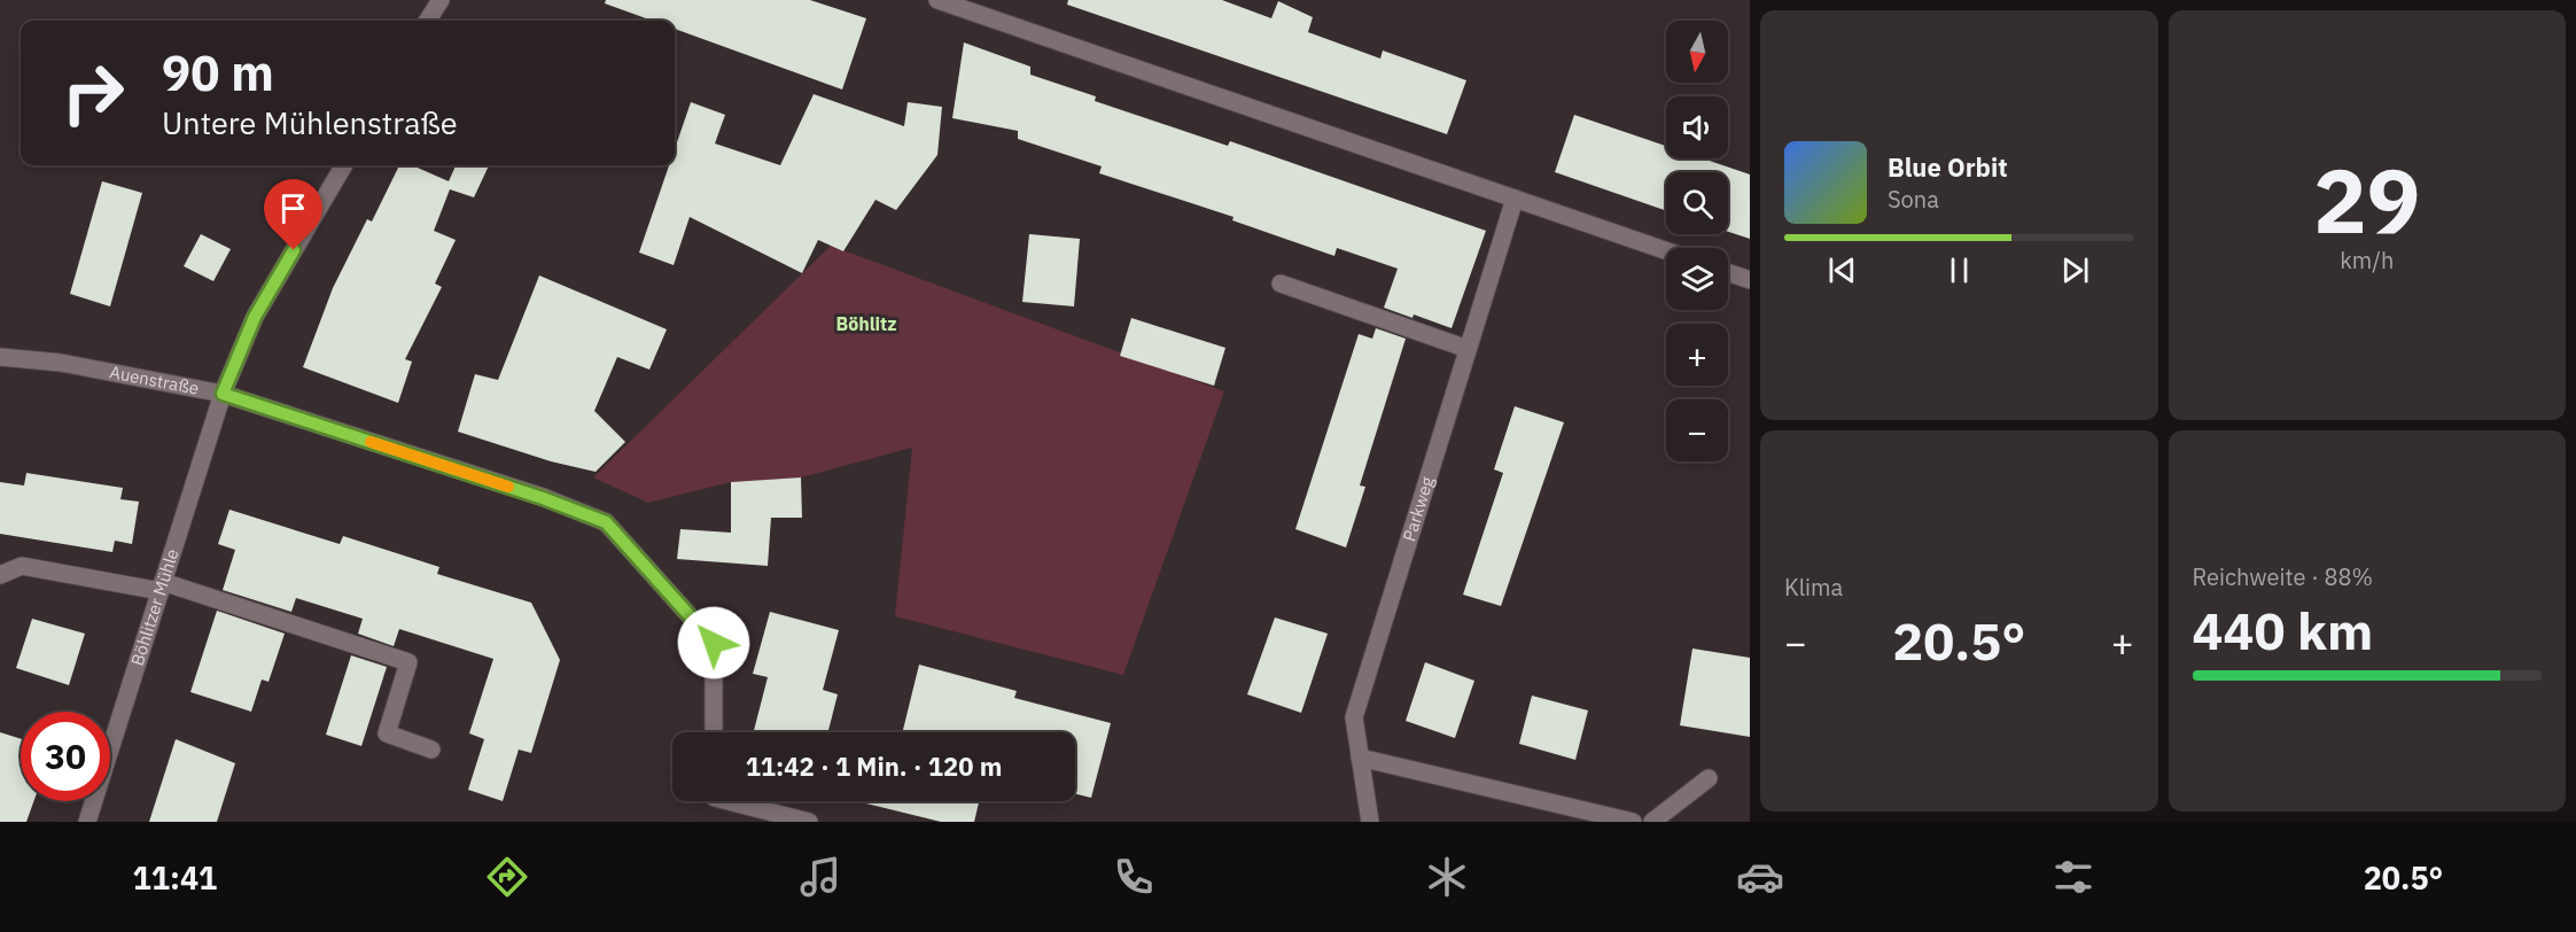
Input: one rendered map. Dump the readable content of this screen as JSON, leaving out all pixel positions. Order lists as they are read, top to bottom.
{
  "streets": {
    "street": ["Auenstraße", "Parkweg", "Böhlitzer Mühle"]
  },
  "crossings": [
    ["Auenstraße", "Böhlitzer Mühle"]
  ],
  "districts": ["Böhlitz"],
  "north": "bottom",
  "page": {
    "tile": [
      ["29", "km/h"],
      "Klima",
      ["Reichweite · 88%", "440 km"]
    ],
    "map_buttons": ["+", "−"],
    "turn": ["90 m", "Untere Mühlenstraße"],
    "song": ["Blue Orbit", "Sona"],
    "heat": ["−", "20.5°", "+"],
    "limit": "30",
    "trip": "11:42 · 1 Min. · 120 m",
    "tabs": ["11:41", "20.5°"]
  }
}
